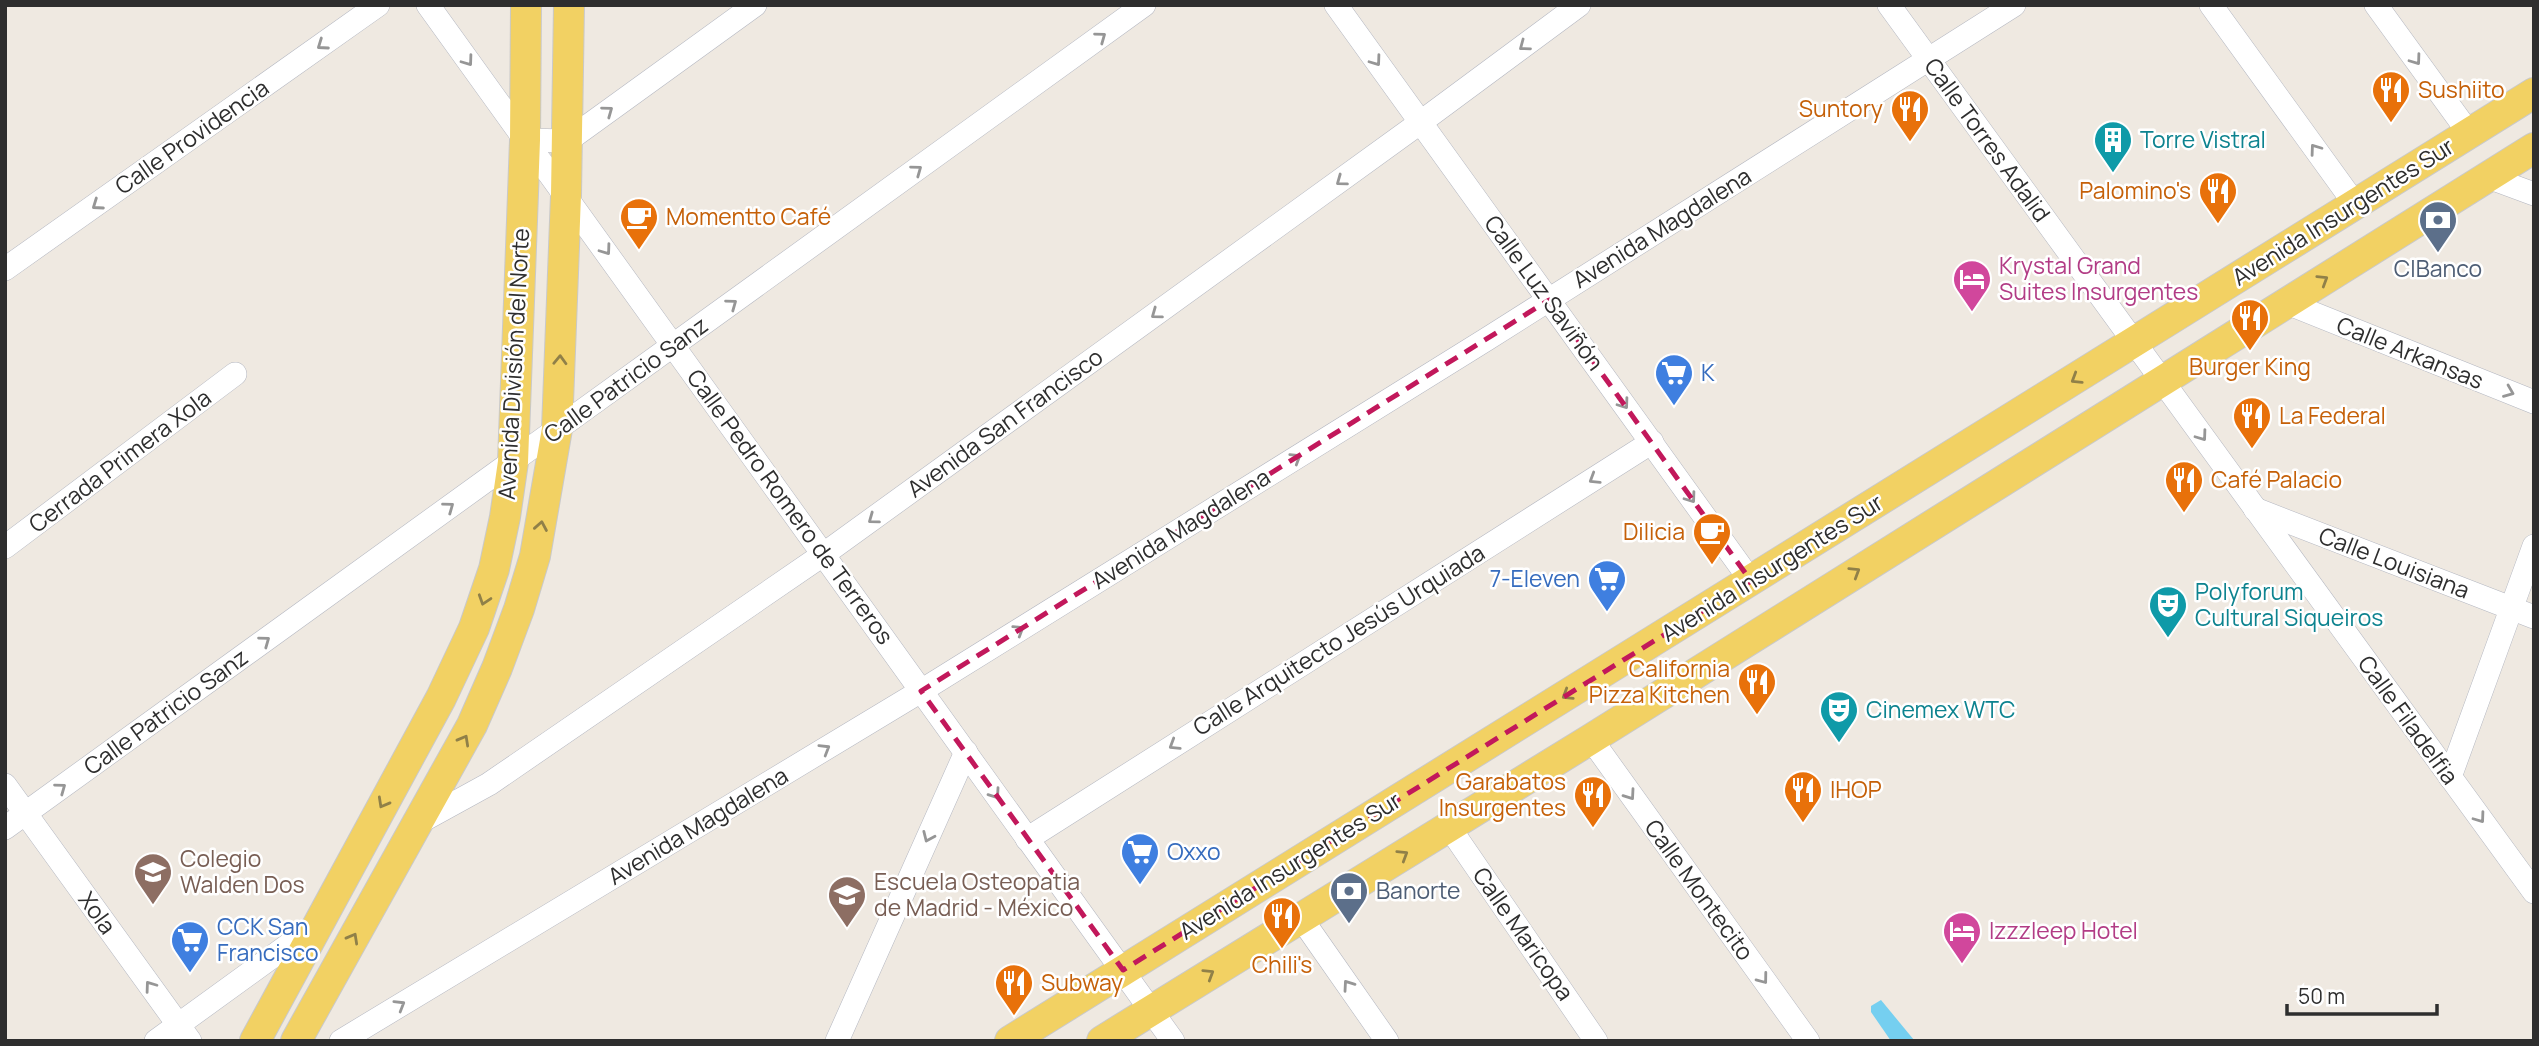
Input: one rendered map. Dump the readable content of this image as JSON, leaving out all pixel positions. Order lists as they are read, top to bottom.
{
  "streets": {
    "main road": ["Avenida Insurgentes Sur", "Avenida División del Norte"],
    "street": [
      "Calle Providencia",
      "Calle Torres Adalid",
      "Avenida Magdalena",
      "Calle Luz Saviñón",
      "Calle Arkansas",
      "Calle Patricio Sanz",
      "Avenida San Francisco",
      "Cerrada Primera Xola",
      "Calle Pedro Romero de Terreros",
      "Calle Louisiana",
      "Calle Arquitecto Jesús Urquiada",
      "Calle Filadelfia",
      "Calle Montecito",
      "Xola",
      "Calle Maricopa"
    ]
  },
  "crossings": [
    ["Calle Torres Adalid", "Avenida Insurgentes Sur"],
    ["Calle Torres Adalid", "Avenida Magdalena"],
    ["Calle Torres Adalid", "Calle Filadelfia"],
    ["Avenida Insurgentes Sur", "Calle Luz Saviñón"],
    ["Avenida Insurgentes Sur", "Calle Arkansas"],
    ["Avenida Insurgentes Sur", "Calle Pedro Romero de Terreros"],
    ["Avenida Insurgentes Sur", "Calle Filadelfia"],
    ["Avenida Insurgentes Sur", "Calle Montecito"],
    ["Avenida Insurgentes Sur", "Calle Maricopa"],
    ["Avenida Magdalena", "Calle Luz Saviñón"],
    ["Avenida Magdalena", "Calle Pedro Romero de Terreros"],
    ["Calle Luz Saviñón", "Avenida San Francisco"],
    ["Calle Luz Saviñón", "Calle Arquitecto Jesús Urquiada"],
    ["Avenida División del Norte", "Calle Patricio Sanz"],
    ["Avenida División del Norte", "Avenida San Francisco"],
    ["Avenida División del Norte", "Calle Pedro Romero de Terreros"],
    ["Calle Patricio Sanz", "Calle Pedro Romero de Terreros"],
    ["Calle Patricio Sanz", "Xola"],
    ["Avenida San Francisco", "Calle Pedro Romero de Terreros"],
    ["Calle Pedro Romero de Terreros", "Calle Arquitecto Jesús Urquiada"],
    ["Calle Louisiana", "Calle Filadelfia"]
  ],
  "one_way": [
    "Calle Providencia",
    "Avenida Magdalena",
    "Calle Luz Saviñón",
    "Calle Arkansas",
    "Calle Patricio Sanz",
    "Avenida San Francisco",
    "Calle Pedro Romero de Terreros",
    "Calle Arquitecto Jesús Urquiada",
    "Calle Filadelfia",
    "Calle Montecito",
    "Xola"
  ],
  "places": {
    "restaurant": [
      "Sushiito",
      "Suntory",
      "Palomino's",
      "Burger King",
      "La Federal",
      "Café Palacio",
      "California Pizza Kitchen",
      "IHOP",
      "Garabatos Insurgentes",
      "Chili's",
      "Subway"
    ],
    "building": ["Torre Vistral"],
    "cafe": ["Momentto Café", "Dilicia"],
    "bank": ["CIBanco", "Banorte"],
    "hotel": ["Krystal Grand Suites Insurgentes", "Izzzleep Hotel"],
    "supermarket": [
      "K",
      "7-Eleven",
      "Oxxo",
      "CCK San Francisco"
    ],
    "theatre": ["Polyforum Cultural Siqueiros", "Cinemex WTC"],
    "school or university": ["Colegio Walden Dos", "Escuela Osteopatia de Madrid - México"]
  },
  "scale_bar": "50 m"
}
